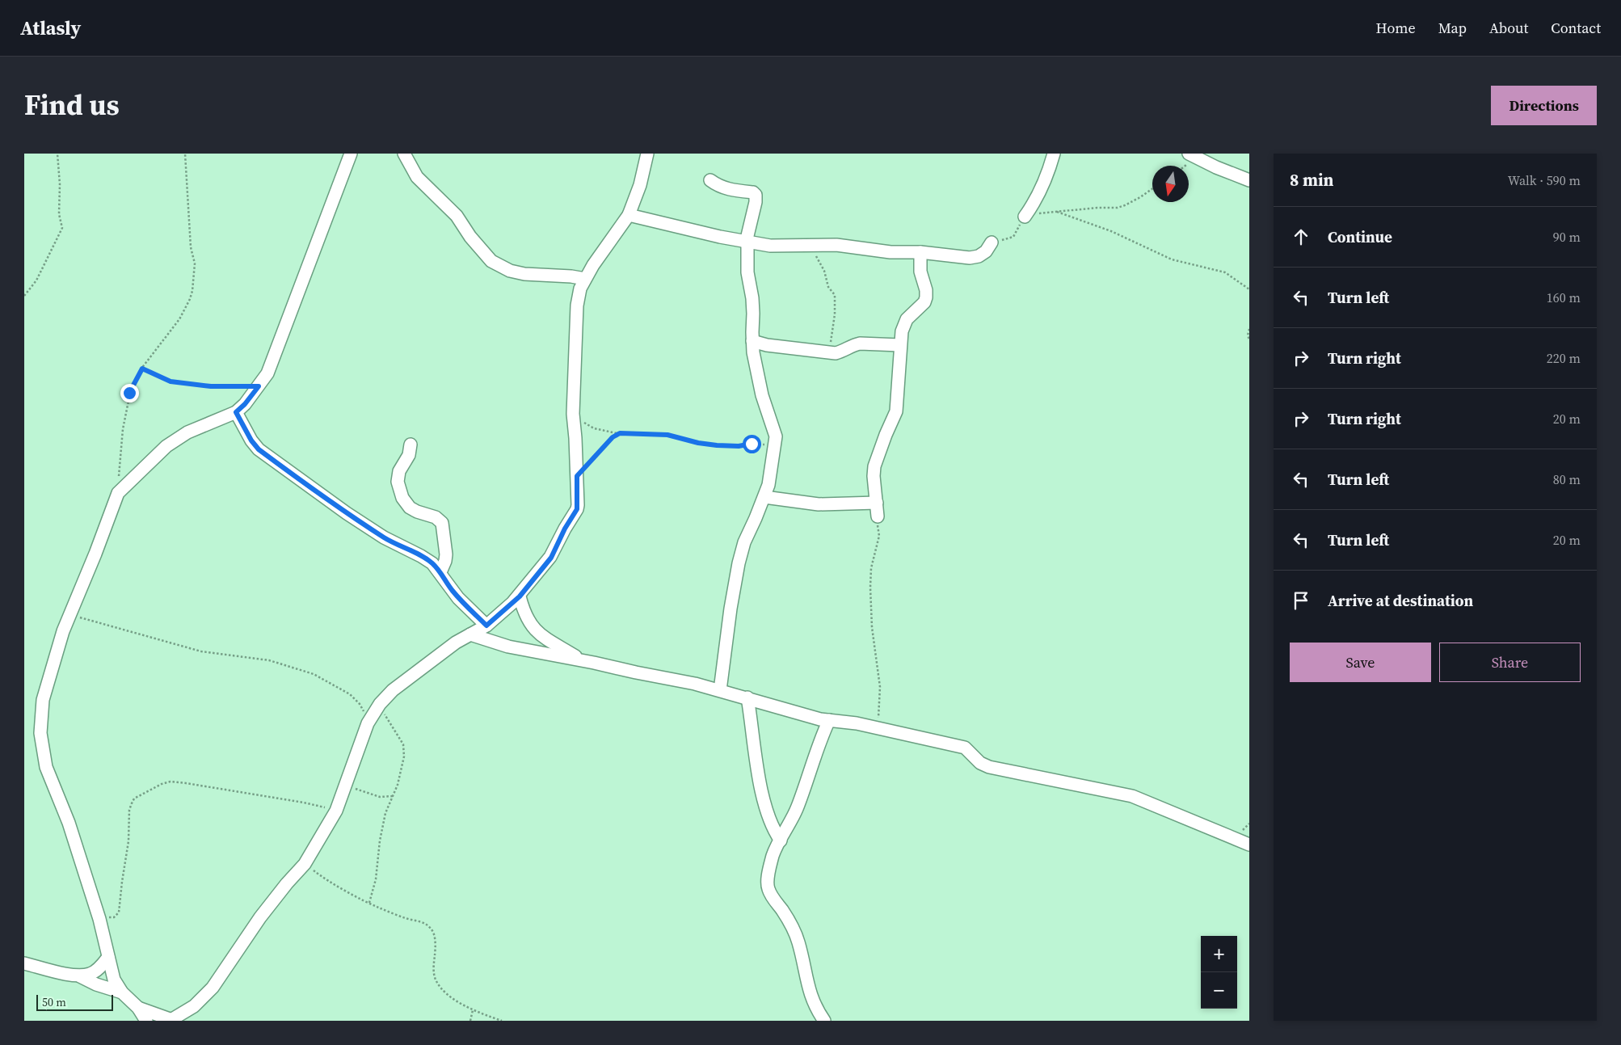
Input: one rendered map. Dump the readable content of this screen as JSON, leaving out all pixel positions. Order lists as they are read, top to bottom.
{
  "scale_bar": "50 m",
  "north": "bottom",
  "page": {
    "header": "Atlasly",
    "nav": [
      "Home",
      "Map",
      "About",
      "Contact"
    ],
    "title": "Find us",
    "buttons": [
      "Directions",
      ["Save", "Share"]
    ],
    "heading": ["8 min", "Walk · 590 m"],
    "list": [
      ["Continue", "90 m"],
      ["Turn left", "160 m"],
      ["Turn right", "220 m"],
      ["Turn right", "20 m"],
      ["Turn left", "80 m"],
      ["Turn left", "20 m"],
      "Arrive at destination"
    ],
    "map_buttons": ["+", "−"],
    "scale": "50 m"
  }
}
